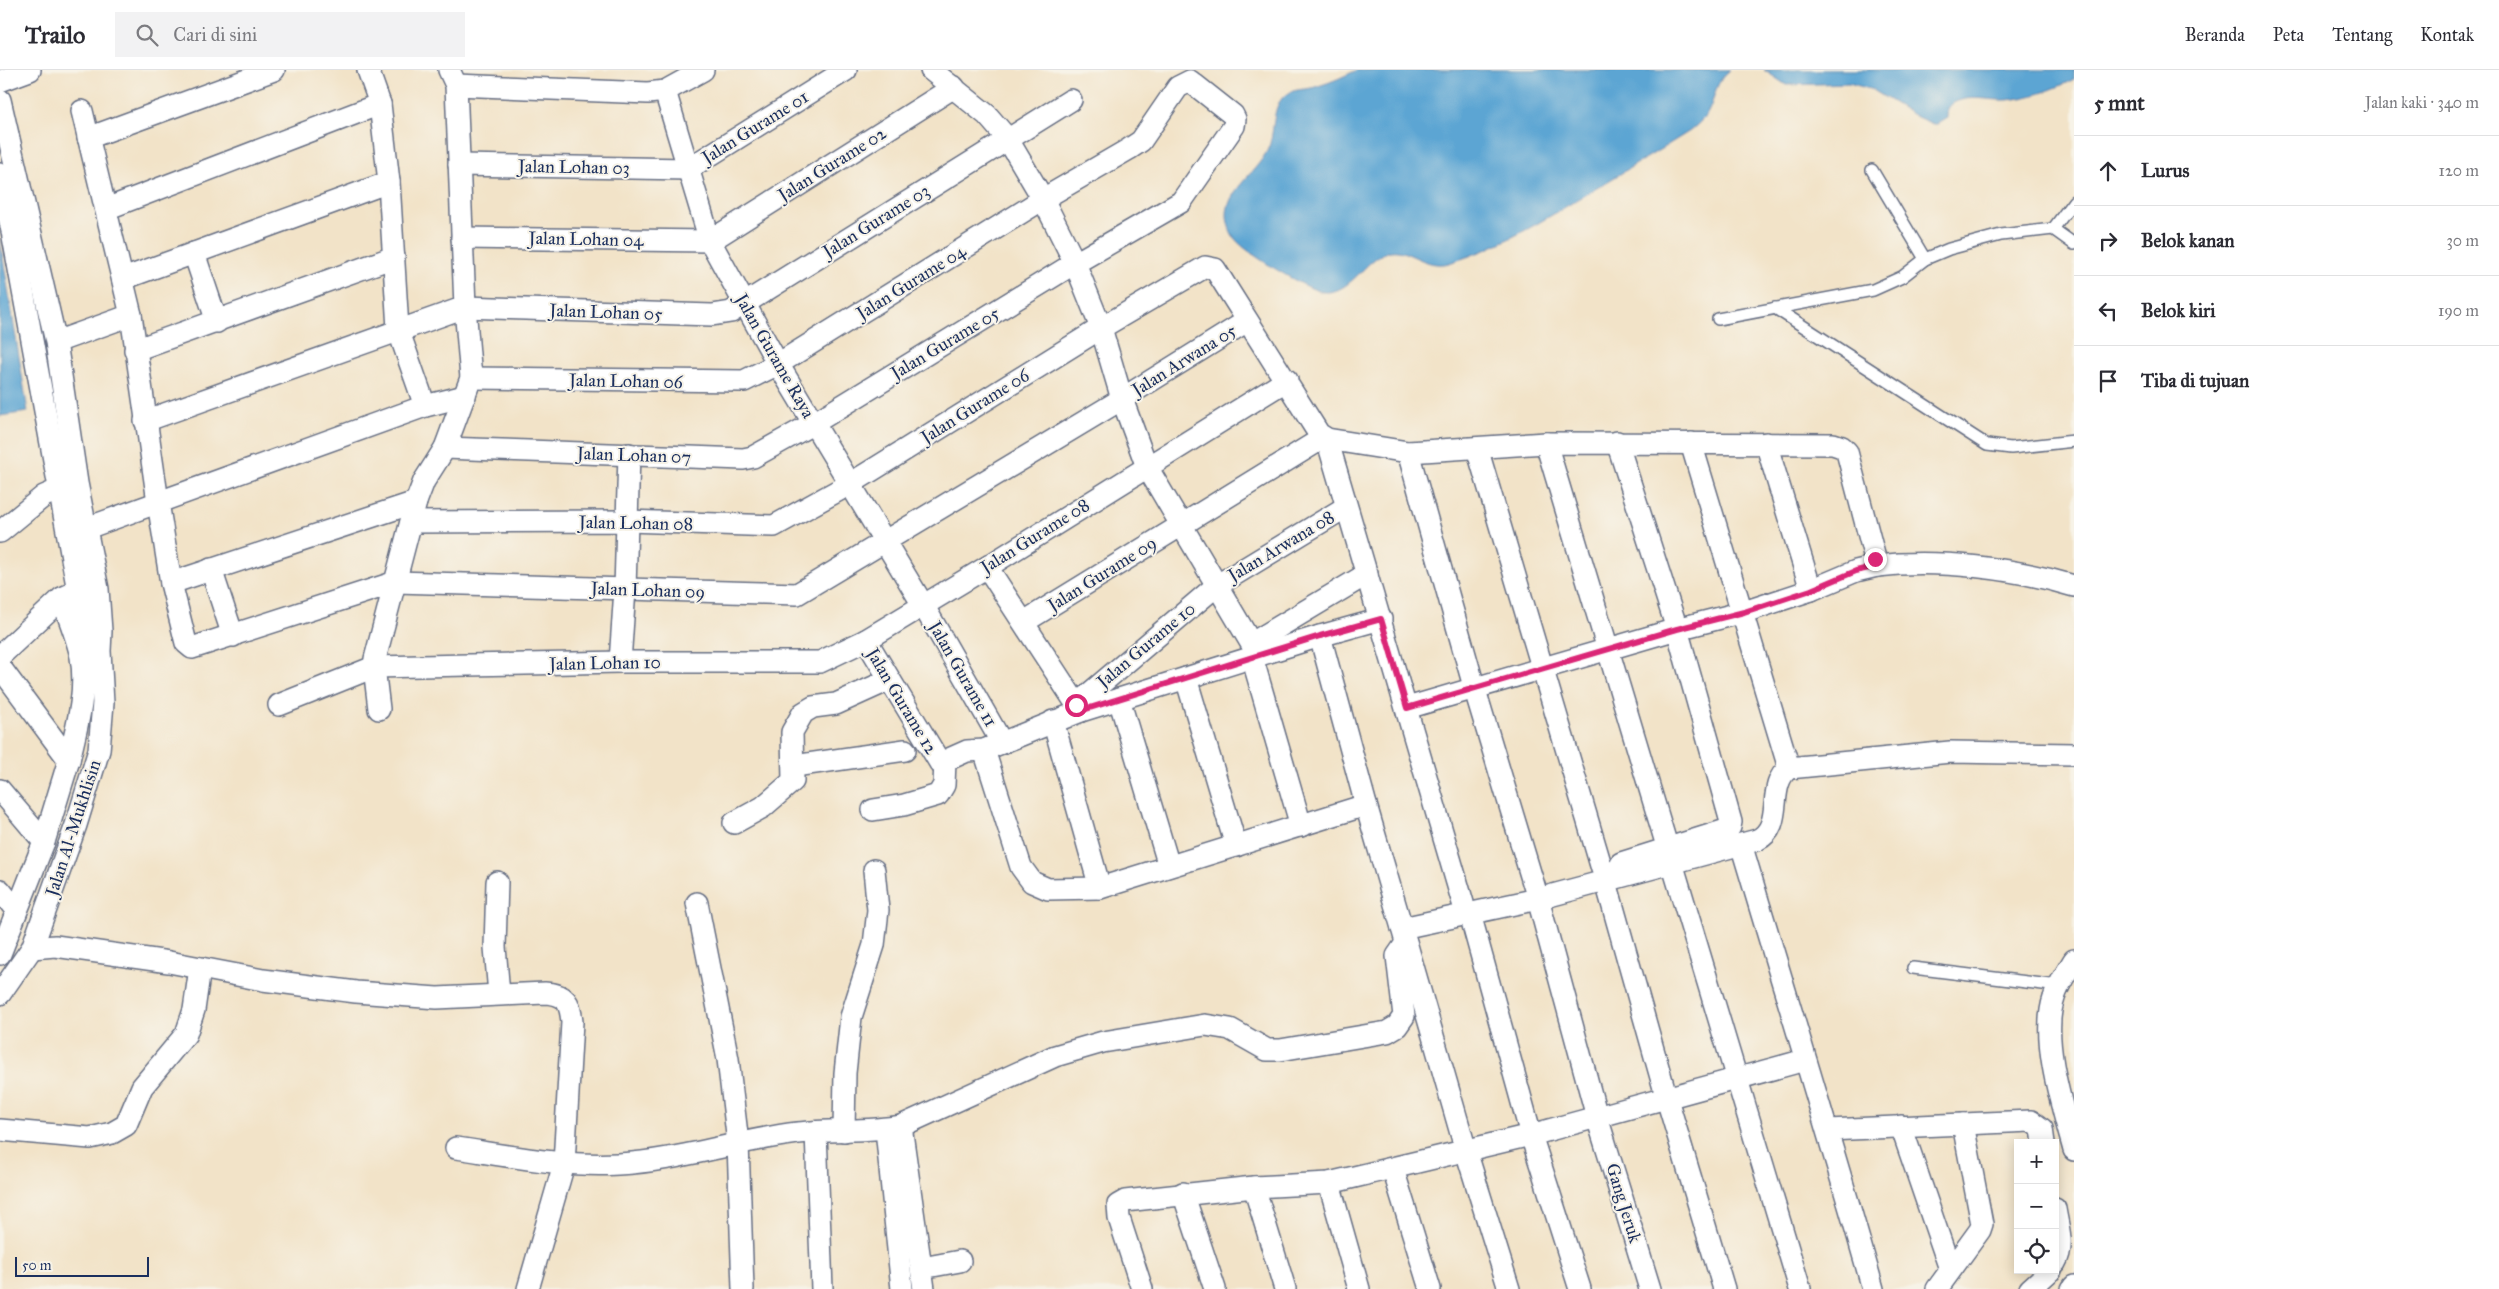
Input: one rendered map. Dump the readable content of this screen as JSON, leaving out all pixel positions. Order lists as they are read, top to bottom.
{
  "streets": {
    "street": [
      "Jalan Gurame 01",
      "Jalan Gurame 02",
      "Jalan Lohan 03",
      "Jalan Gurame 03",
      "Jalan Lohan 04",
      "Jalan Gurame 04",
      "Jalan Lohan 05",
      "Jalan Gurame 05",
      "Jalan Gurame Raya",
      "Jalan Arwana 05",
      "Jalan Lohan 06",
      "Jalan Gurame 06",
      "Jalan Lohan 07",
      "Jalan Lohan 08",
      "Jalan Gurame 08",
      "Jalan Arwana 08",
      "Jalan Gurame 09",
      "Jalan Lohan 09",
      "Jalan Gurame 10",
      "Jalan Lohan 10",
      "Jalan Gurame 11",
      "Jalan Gurame 12",
      "Jalan Al-Mukhlisin",
      "Gang Jeruk"
    ]
  },
  "crossings": [
    ["Jalan Gurame 01", "Jalan Lohan 03"],
    ["Jalan Gurame 01", "Jalan Gurame Raya"],
    ["Jalan Gurame 02", "Jalan Lohan 04"],
    ["Jalan Gurame 02", "Jalan Gurame Raya"],
    ["Jalan Lohan 03", "Jalan Gurame Raya"],
    ["Jalan Gurame 03", "Jalan Lohan 05"],
    ["Jalan Gurame 03", "Jalan Gurame Raya"],
    ["Jalan Lohan 04", "Jalan Gurame Raya"],
    ["Jalan Gurame 04", "Jalan Gurame 05"],
    ["Jalan Gurame 04", "Jalan Gurame Raya"],
    ["Jalan Gurame 04", "Jalan Lohan 06"],
    ["Jalan Lohan 05", "Jalan Gurame Raya"],
    ["Jalan Gurame 05", "Jalan Gurame Raya"],
    ["Jalan Gurame 05", "Jalan Lohan 07"],
    ["Jalan Gurame Raya", "Jalan Arwana 05"],
    ["Jalan Gurame Raya", "Jalan Lohan 06"],
    ["Jalan Gurame Raya", "Jalan Gurame 06"],
    ["Jalan Gurame Raya", "Jalan Lohan 07"],
    ["Jalan Gurame Raya", "Jalan Lohan 08"],
    ["Jalan Gurame Raya", "Jalan Gurame 08"],
    ["Jalan Gurame Raya", "Jalan Lohan 09"],
    ["Jalan Gurame Raya", "Jalan Lohan 10"],
    ["Jalan Gurame Raya", "Jalan Gurame 11"],
    ["Jalan Arwana 05", "Jalan Gurame 06"],
    ["Jalan Arwana 05", "Jalan Lohan 09"],
    ["Jalan Gurame 06", "Jalan Lohan 08"],
    ["Jalan Gurame 06", "Jalan Gurame 08"],
    ["Jalan Gurame 06", "Jalan Arwana 08"],
    ["Jalan Gurame 06", "Jalan Gurame 09"],
    ["Jalan Gurame 08", "Jalan Lohan 10"],
    ["Jalan Gurame 08", "Jalan Gurame 11"],
    ["Jalan Arwana 08", "Jalan Gurame 10"],
    ["Jalan Lohan 10", "Jalan Gurame 11"],
    ["Jalan Lohan 10", "Jalan Gurame 12"]
  ],
  "scale_bar": "50 m",
  "page": {
    "header": "Trailo",
    "search": "Cari di sini",
    "nav": [
      "Beranda",
      "Peta",
      "Tentang",
      "Kontak"
    ],
    "heading": ["5 mnt", "Jalan kaki · 340 m"],
    "list": [
      ["Lurus", "120 m"],
      ["Belok kanan", "30 m"],
      ["Belok kiri", "190 m"],
      "Tiba di tujuan"
    ],
    "map_buttons": ["+", "−"],
    "scale": "50 m"
  }
}
